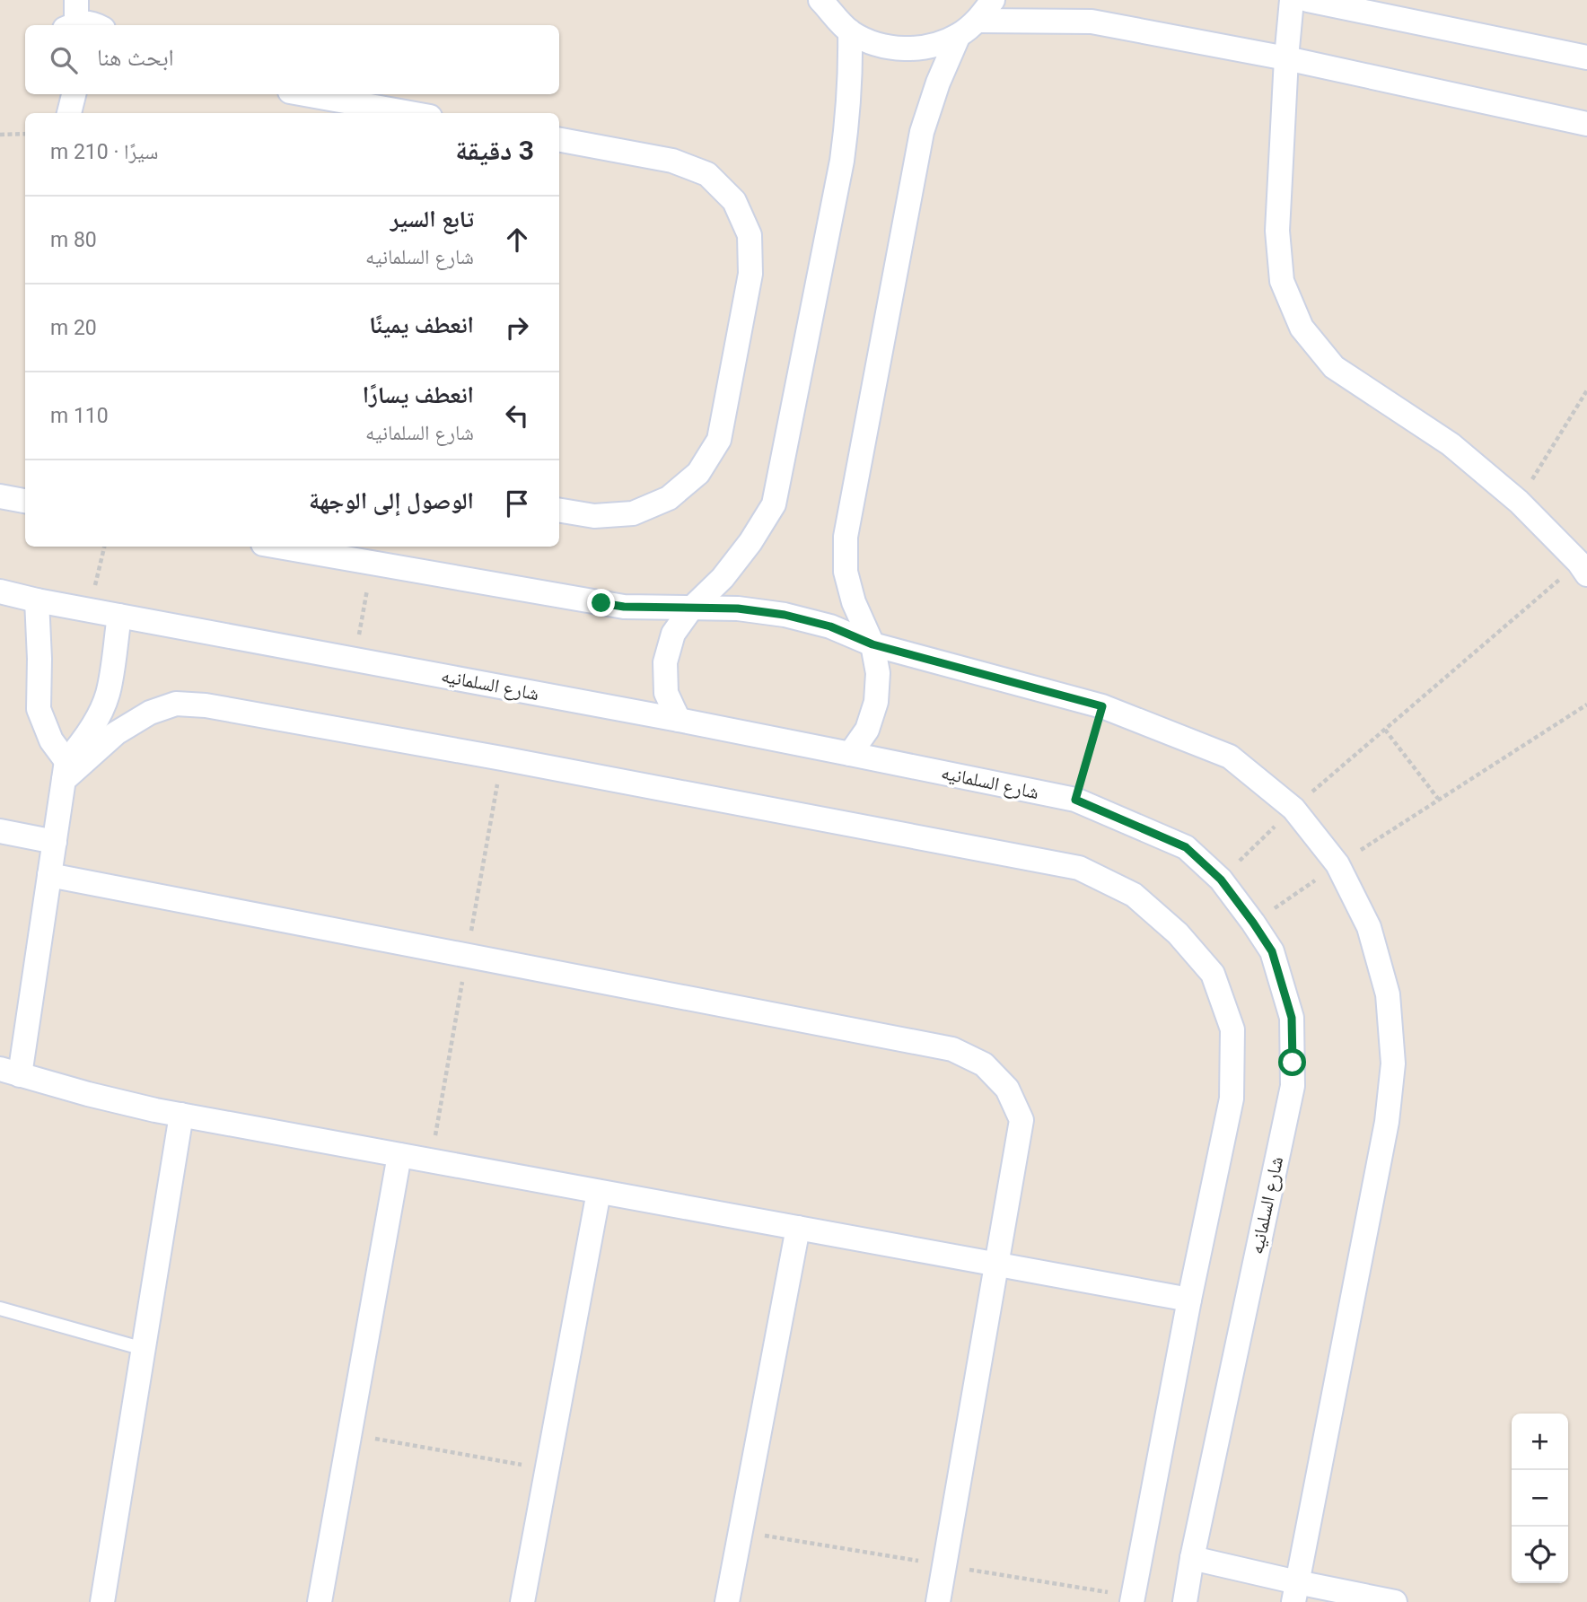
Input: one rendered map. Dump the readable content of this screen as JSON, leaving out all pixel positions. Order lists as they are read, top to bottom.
{
  "streets": {
    "street": ["شارع السلمانيه"]
  },
  "page": {
    "search": "ابحث هنا",
    "heading": ["3 دقيقة", "سيرًا · 210 m"],
    "list": [
      ["تابع السير", "شارع السلمانيه", "80 m"],
      ["انعطف يمينًا", "20 m"],
      ["انعطف يسارًا", "شارع السلمانيه", "110 m"],
      "الوصول إلى الوجهة"
    ],
    "map_buttons": ["+", "−"]
  }
}
